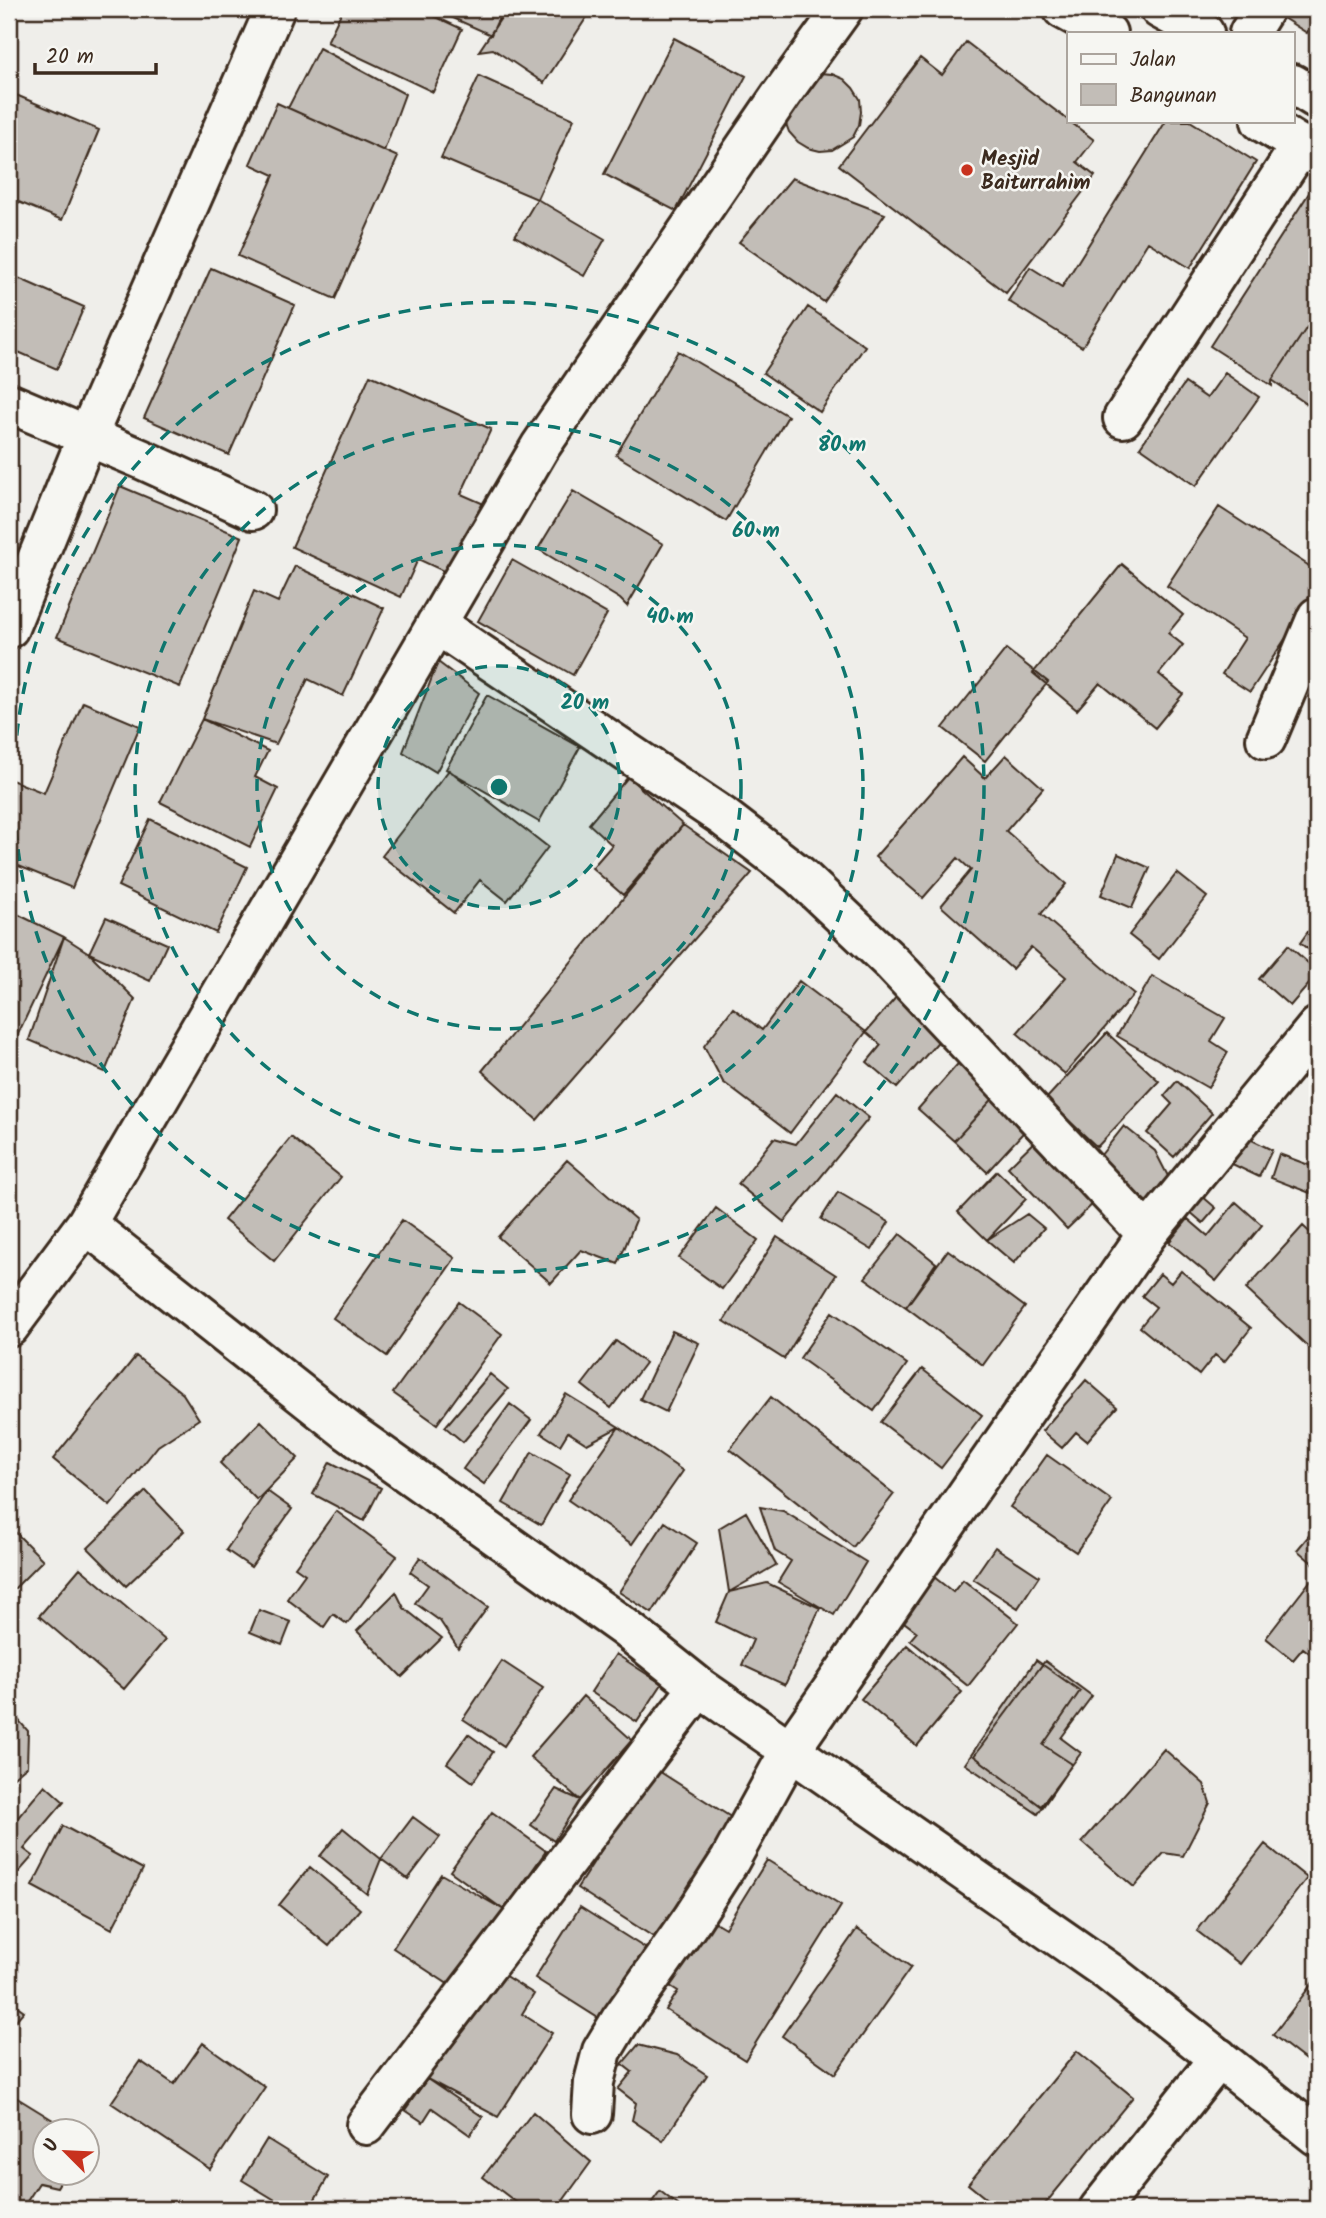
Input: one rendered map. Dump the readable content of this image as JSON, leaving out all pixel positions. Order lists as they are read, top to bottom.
{
  "places": ["Mesjid Baiturrahim"],
  "legend": ["Jalan", "Bangunan"],
  "scale_bar": "20 m",
  "north": "top left",
  "rings": [
    "80 m",
    "60 m",
    "40 m",
    "20 m"
  ]
}
